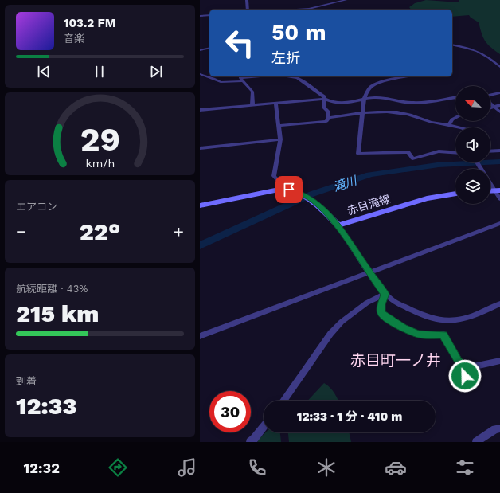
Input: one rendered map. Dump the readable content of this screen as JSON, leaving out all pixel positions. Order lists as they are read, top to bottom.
{
  "streets": {
    "main road": ["赤目滝線"]
  },
  "districts": ["赤目町一ノ井"],
  "water": ["滝川"],
  "north": "top left",
  "page": {
    "turn": ["50 m", "左折"],
    "song": ["103.2 FM", "音楽"],
    "tile": [
      "エアコン",
      ["航続距離 · 43%", "215 km"],
      ["到着", "12:33"]
    ],
    "heat": ["−", "22°", "+"],
    "limit": "30",
    "trip": "12:33 · 1 分 · 410 m",
    "tabs": "12:32",
    "gauge": ["29", "km/h"]
  }
}
